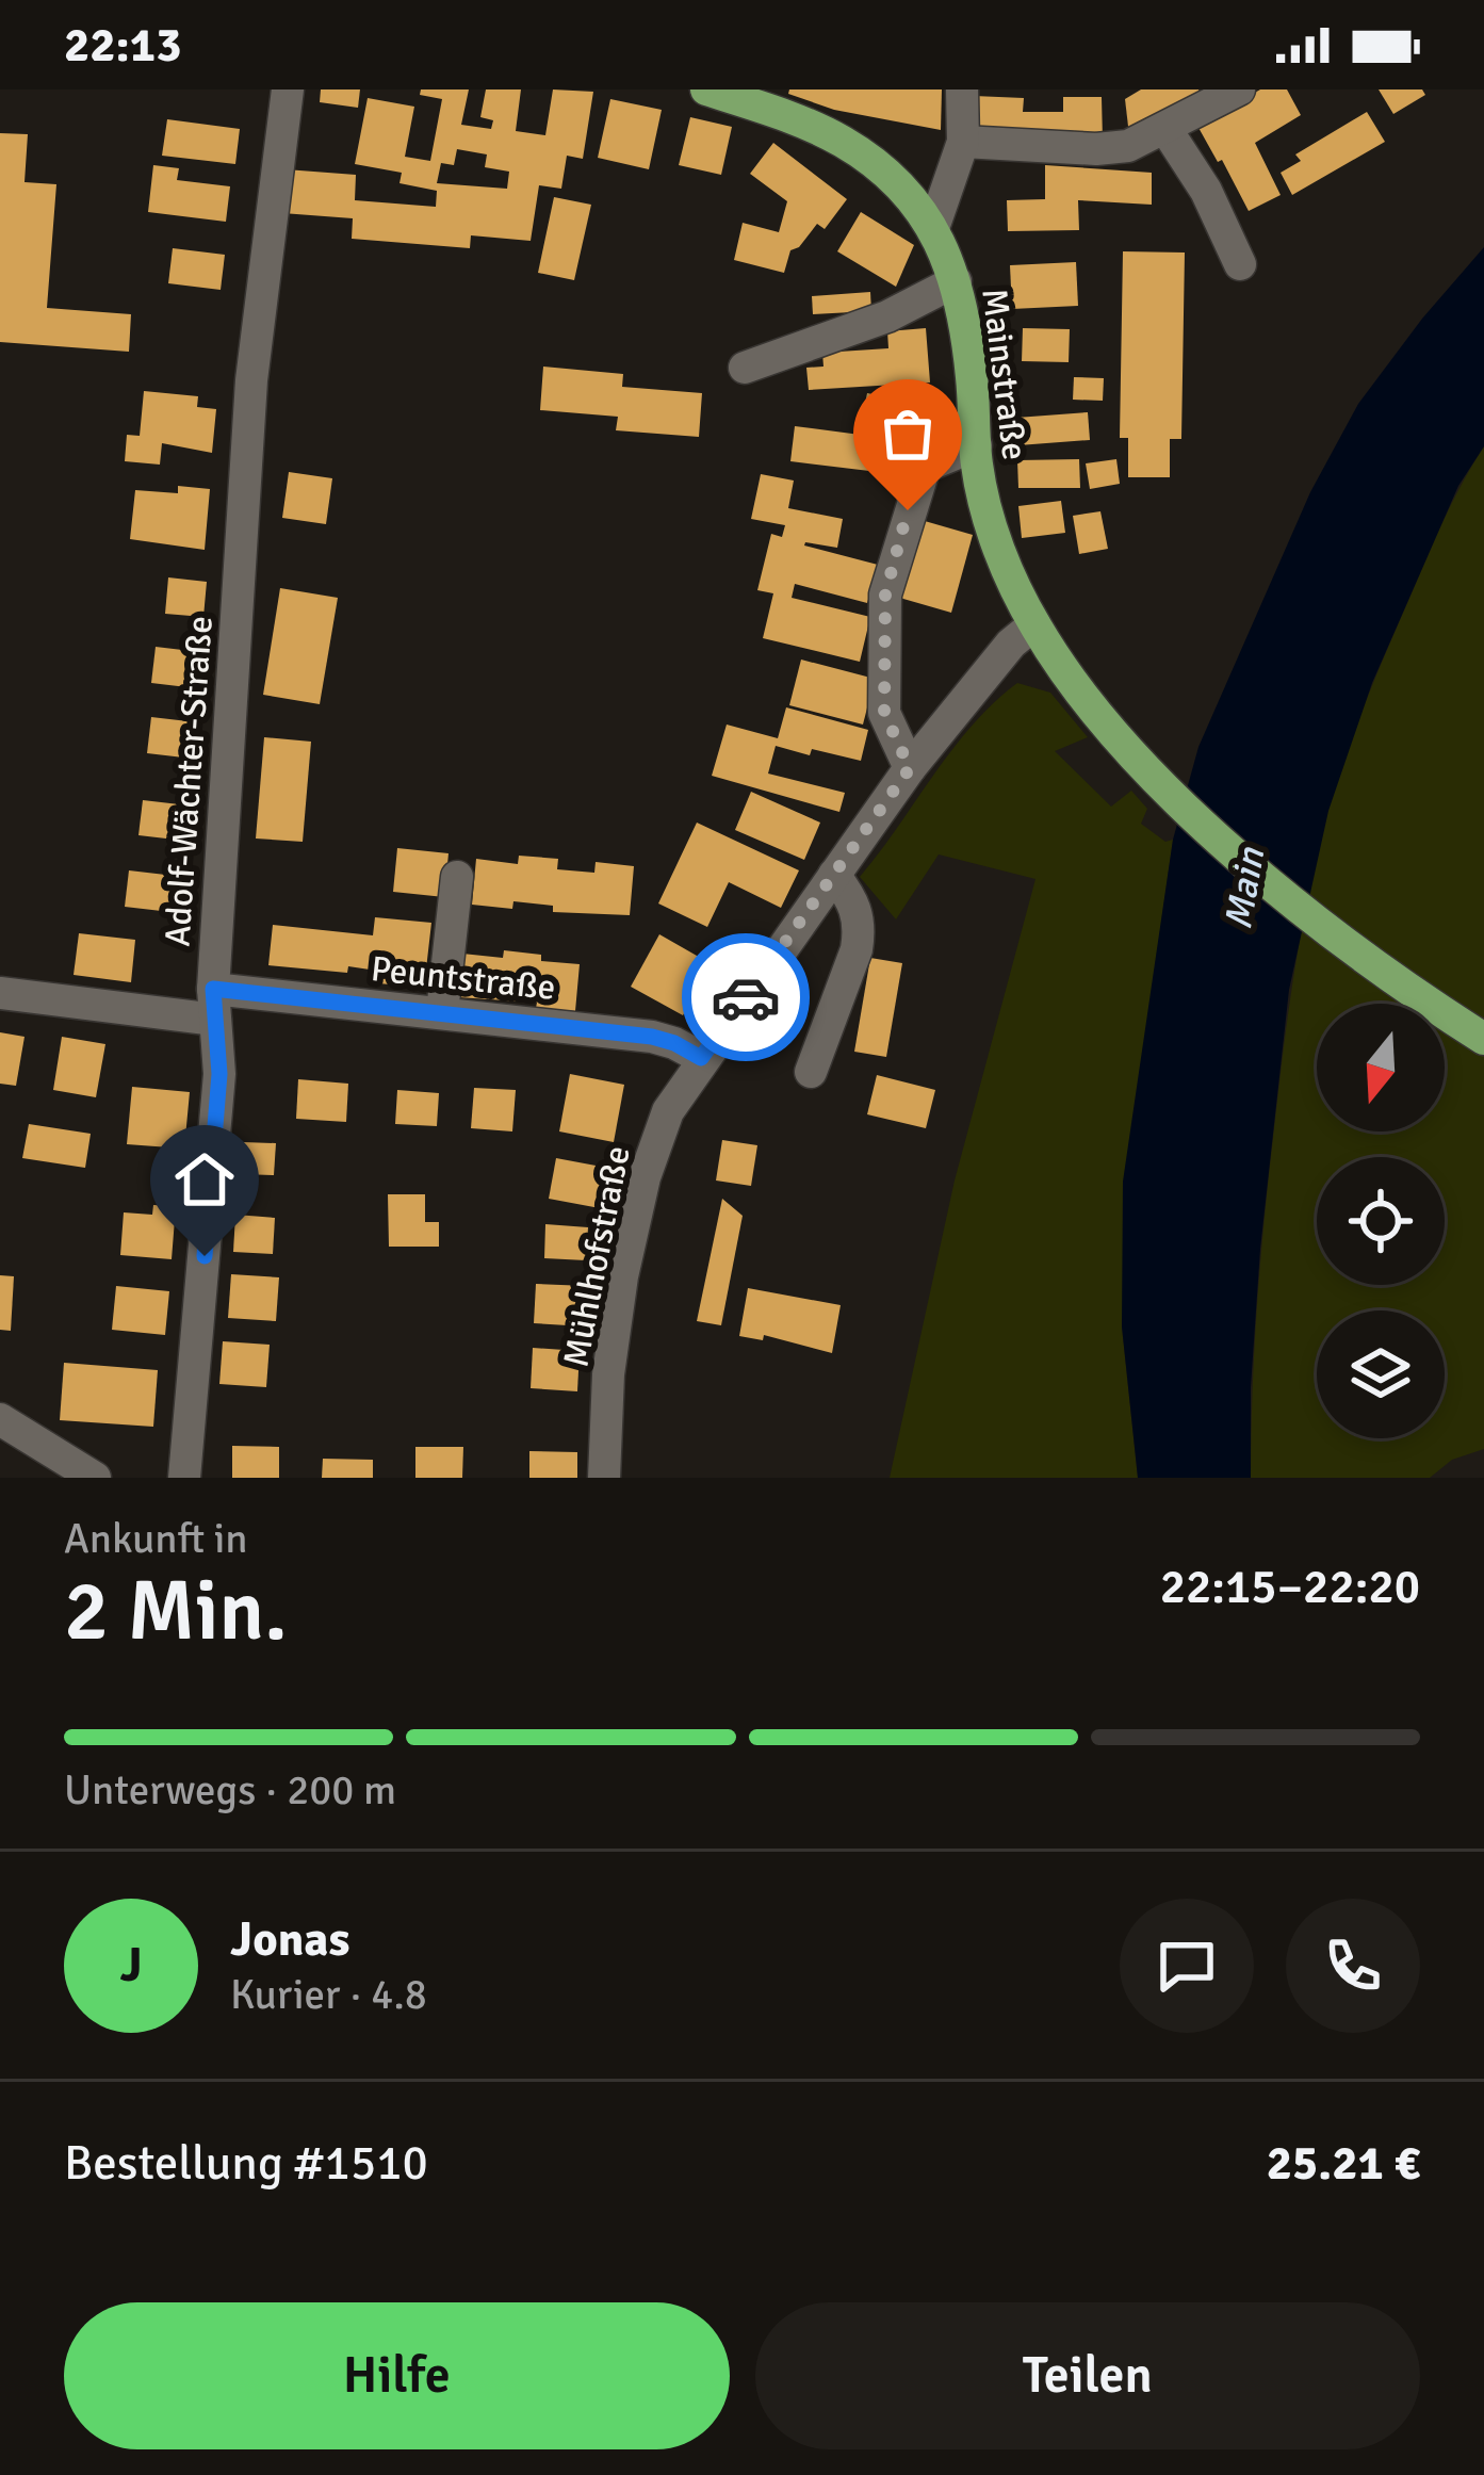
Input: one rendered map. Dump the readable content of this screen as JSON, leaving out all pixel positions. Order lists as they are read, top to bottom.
{
  "streets": {
    "main road": ["Mainstraße"],
    "street": ["Adolf-Wächter-Straße", "Peuntstraße", "Mühlhofstraße"]
  },
  "crossings": [
    ["Mainstraße", "Mühlhofstraße"],
    ["Adolf-Wächter-Straße", "Peuntstraße"],
    ["Peuntstraße", "Mühlhofstraße"]
  ],
  "water": ["Main"],
  "north": "bottom",
  "page": {
    "status": "22:13",
    "heading": ["2 Min.", "Ankunft in", "22:15–22:20"],
    "panel": [
      "Jonas",
      "Kurier · 4.8",
      "Bestellung #1510",
      "25.21 €"
    ],
    "bar": "Unterwegs · 200 m",
    "round": "J",
    "buttons": ["Hilfe", "Teilen"]
  }
}
